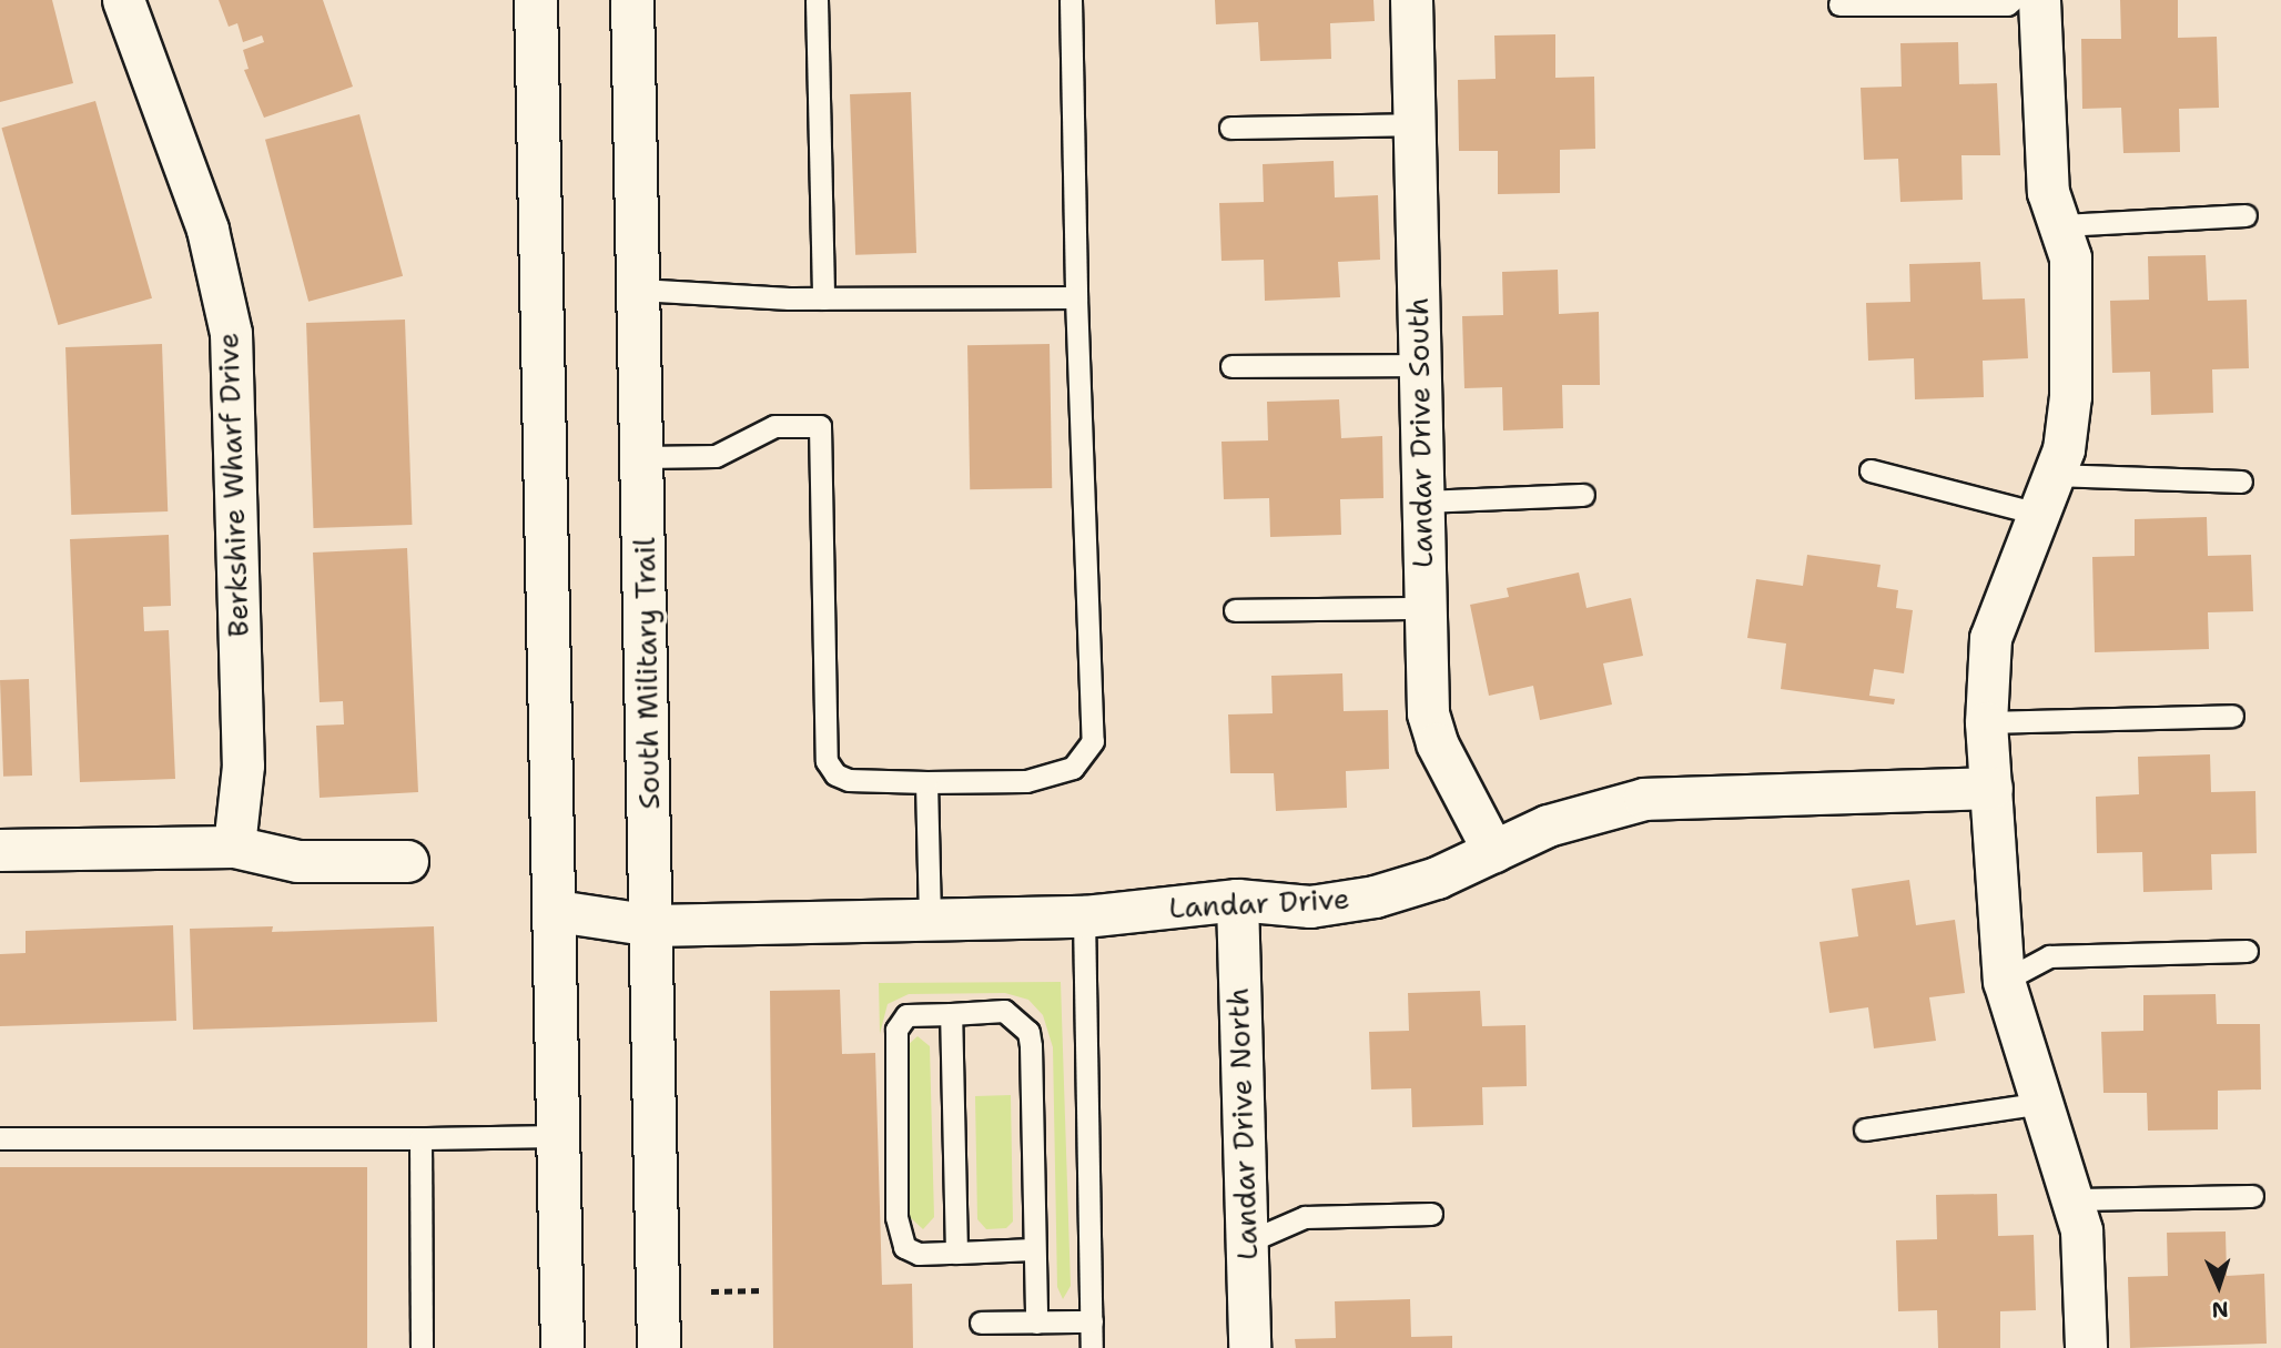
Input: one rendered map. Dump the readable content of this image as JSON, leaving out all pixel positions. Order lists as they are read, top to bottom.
{
  "streets": {
    "main road": ["South Military Trail"],
    "street": [
      "Landar Drive South",
      "Berkshire Wharf Drive",
      "Landar Drive",
      "Landar Drive North"
    ]
  },
  "crossings": [
    ["Landar Drive South", "Landar Drive"],
    ["South Military Trail", "Landar Drive"],
    ["Landar Drive", "Landar Drive North"]
  ],
  "north": "bottom"
}
